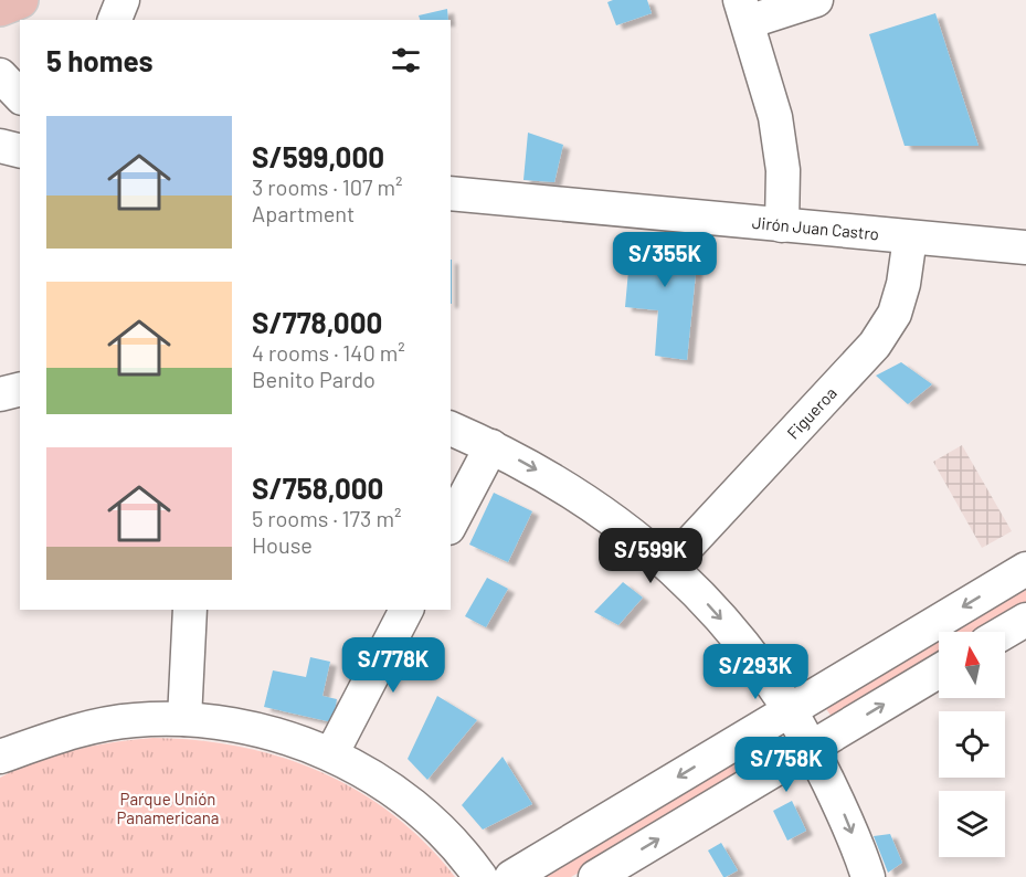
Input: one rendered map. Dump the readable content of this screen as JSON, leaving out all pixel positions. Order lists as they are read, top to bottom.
{
  "streets": {
    "street": ["Jirón Juan Castro", "Figueroa"]
  },
  "crossings": [
    ["Jirón Juan Castro", "Figueroa"]
  ],
  "parks": ["Parque Unión Panamericana"],
  "north": "top",
  "page": {
    "heading": "5 homes",
    "list": [
      {
        "name": "S/599,000",
        "note": "3 rooms · 107 m² · Apartment"
      },
      {
        "name": "S/778,000",
        "note": "4 rooms · 140 m² · Benito Pardo"
      },
      {
        "name": "S/758,000",
        "note": "5 rooms · 173 m² · House"
      }
    ],
    "price": [
      "S/355K",
      "S/599K",
      "S/778K",
      "S/293K",
      "S/758K"
    ]
  }
}
